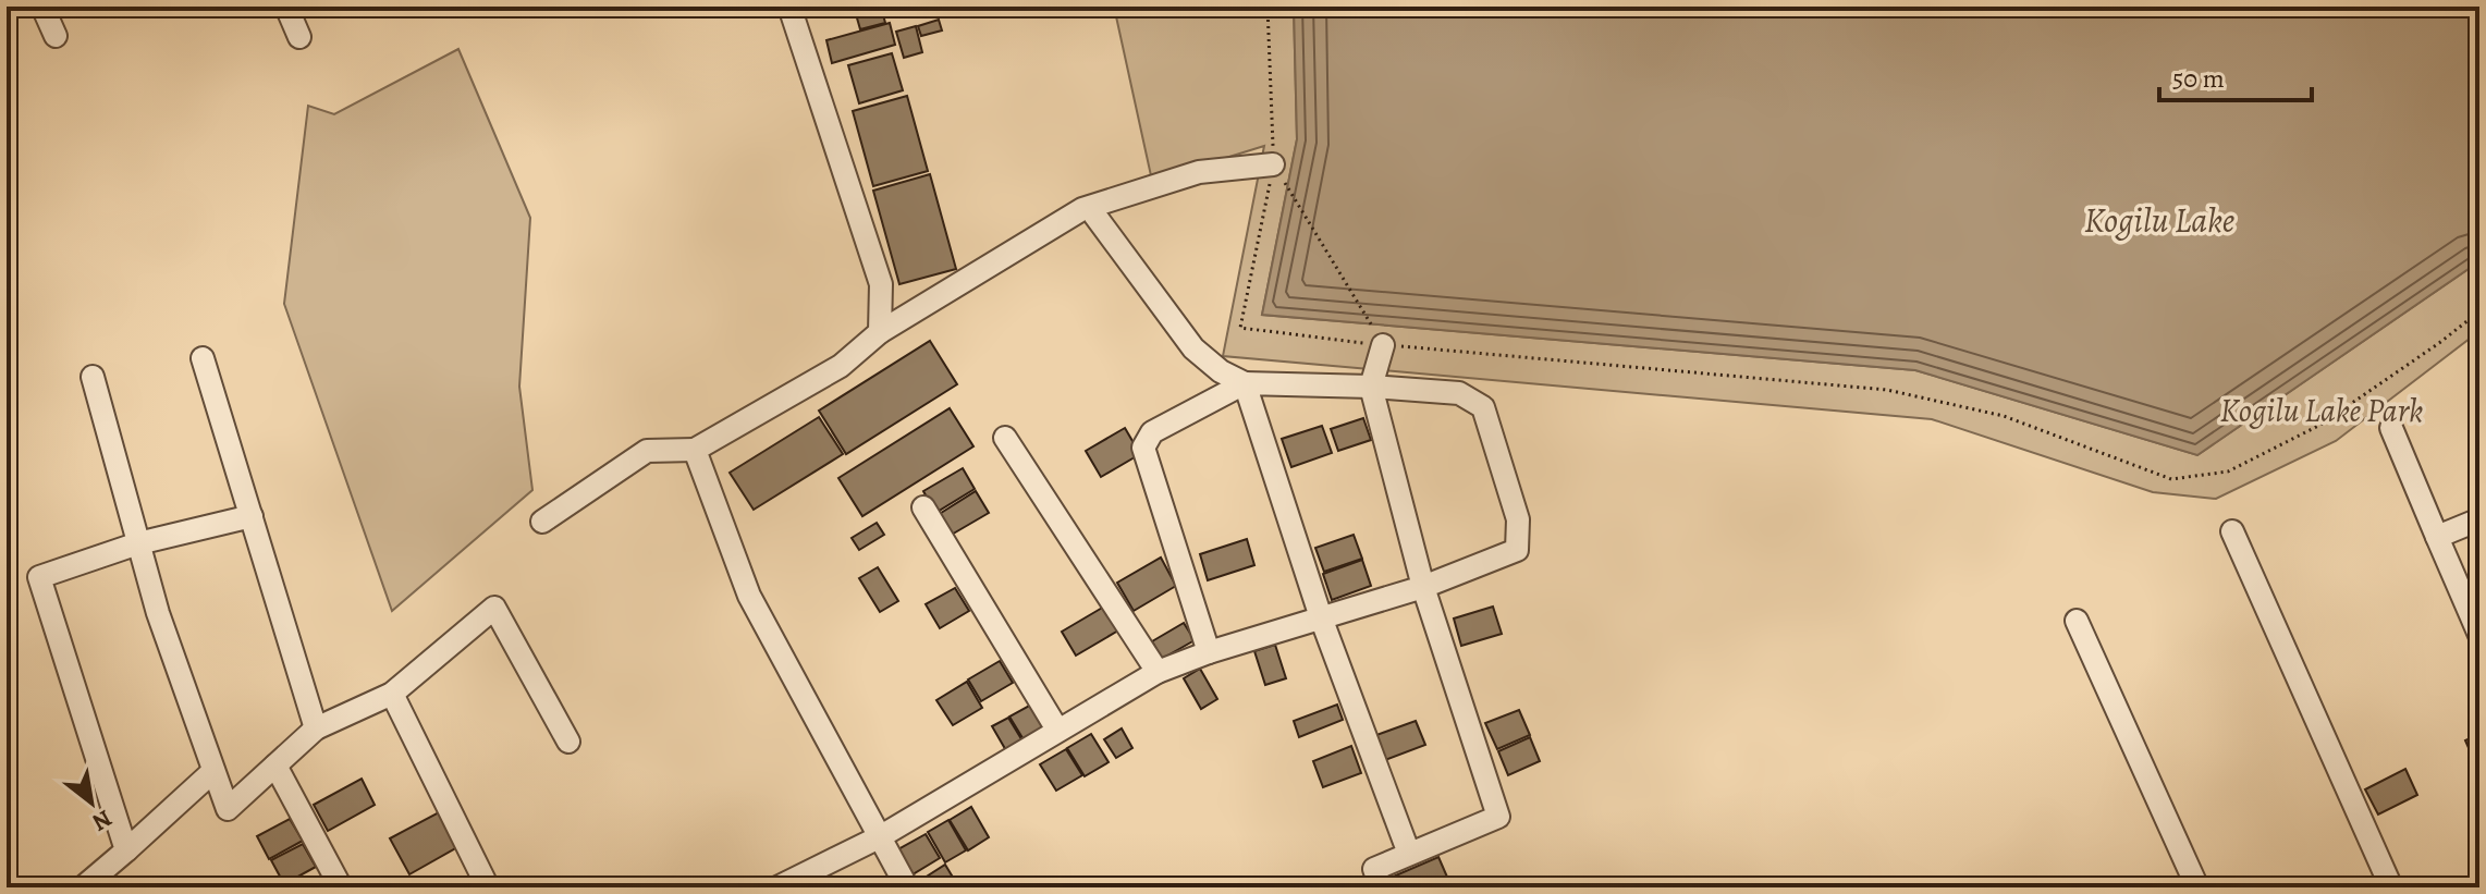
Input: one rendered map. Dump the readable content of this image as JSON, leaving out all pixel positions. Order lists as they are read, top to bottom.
{
  "water": ["Kogilu Lake"],
  "parks": ["Kogilu Lake Park"],
  "scale_bar": "50 m",
  "north": "bottom right"
}
